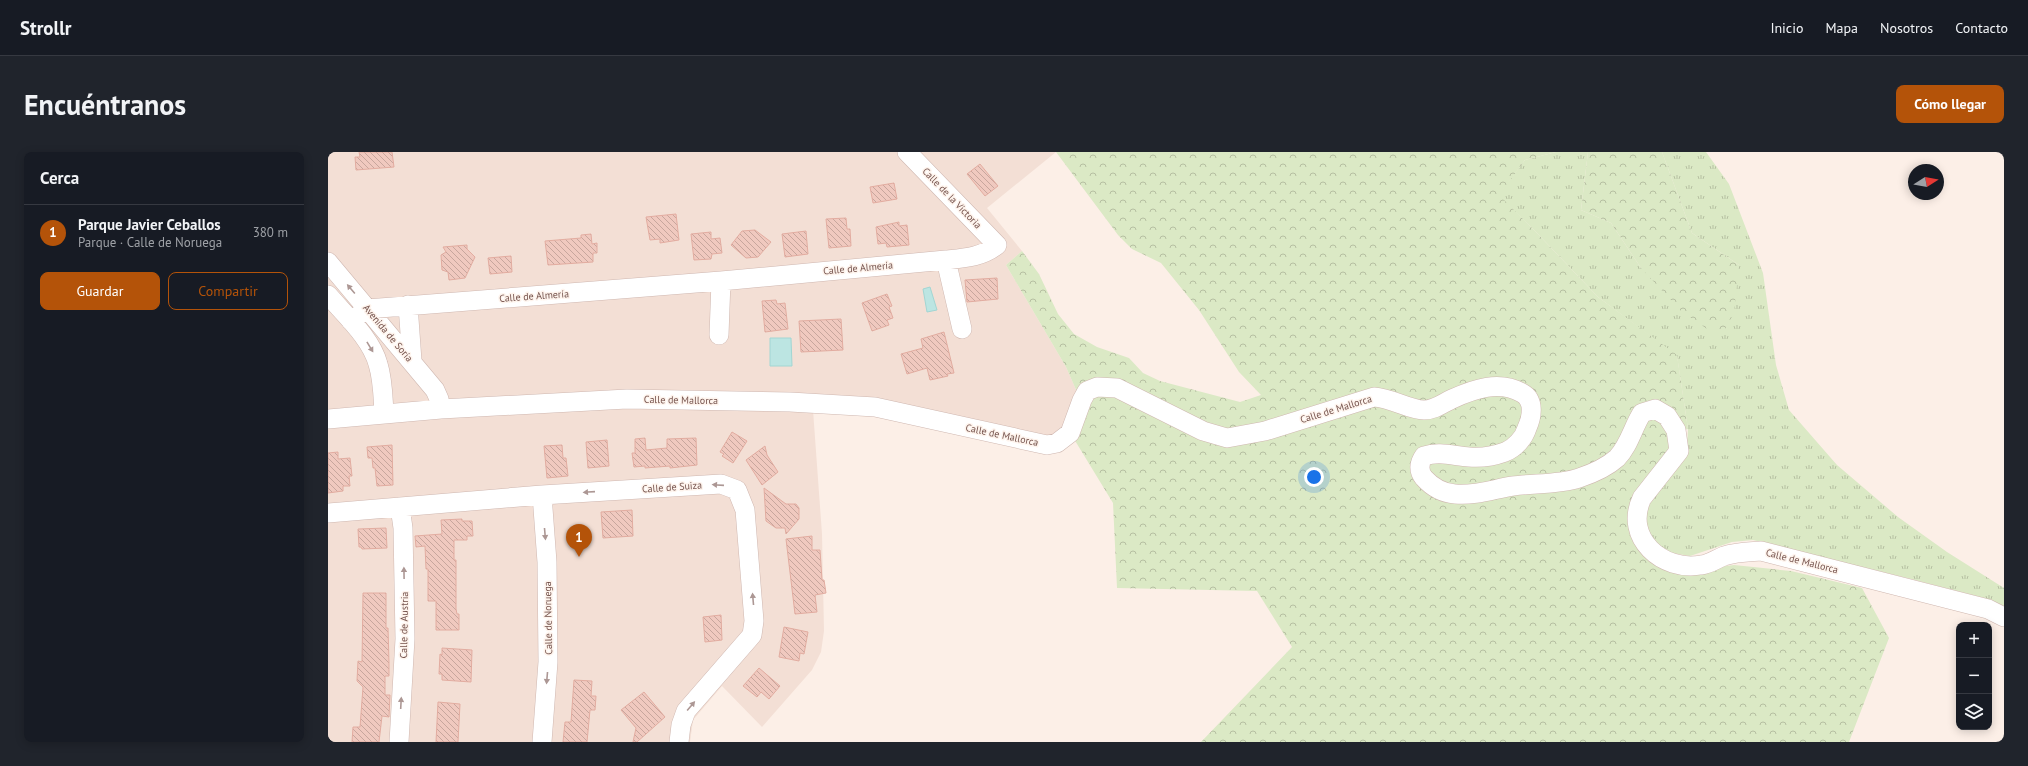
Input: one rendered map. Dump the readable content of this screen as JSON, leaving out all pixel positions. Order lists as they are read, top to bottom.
{
  "streets": {
    "street": [
      "Calle de la Victoria",
      "Calle de Almería",
      "Avenida de Soria",
      "Calle de Mallorca",
      "Calle de Suiza",
      "Calle de Noruega",
      "Calle de Austria"
    ]
  },
  "crossings": [
    ["Calle de la Victoria", "Calle de Almería"],
    ["Calle de Almería", "Avenida de Soria"],
    ["Avenida de Soria", "Calle de Mallorca"],
    ["Calle de Suiza", "Calle de Noruega"],
    ["Calle de Suiza", "Calle de Austria"]
  ],
  "one_way": ["Calle de Noruega", "Calle de Austria"],
  "north": "right",
  "page": {
    "header": "Strollr",
    "nav": [
      "Inicio",
      "Mapa",
      "Nosotros",
      "Contacto"
    ],
    "buttons": [
      "Cómo llegar",
      ["Guardar", "Compartir"]
    ],
    "title": "Encuéntranos",
    "heading": "Cerca",
    "list": [
      {
        "mark": "1",
        "name": "Parque Javier Ceballos",
        "note": "Parque · Calle de Noruega",
        "value": "380 m"
      }
    ],
    "pins": "1",
    "map_buttons": ["+", "−"]
  }
}
